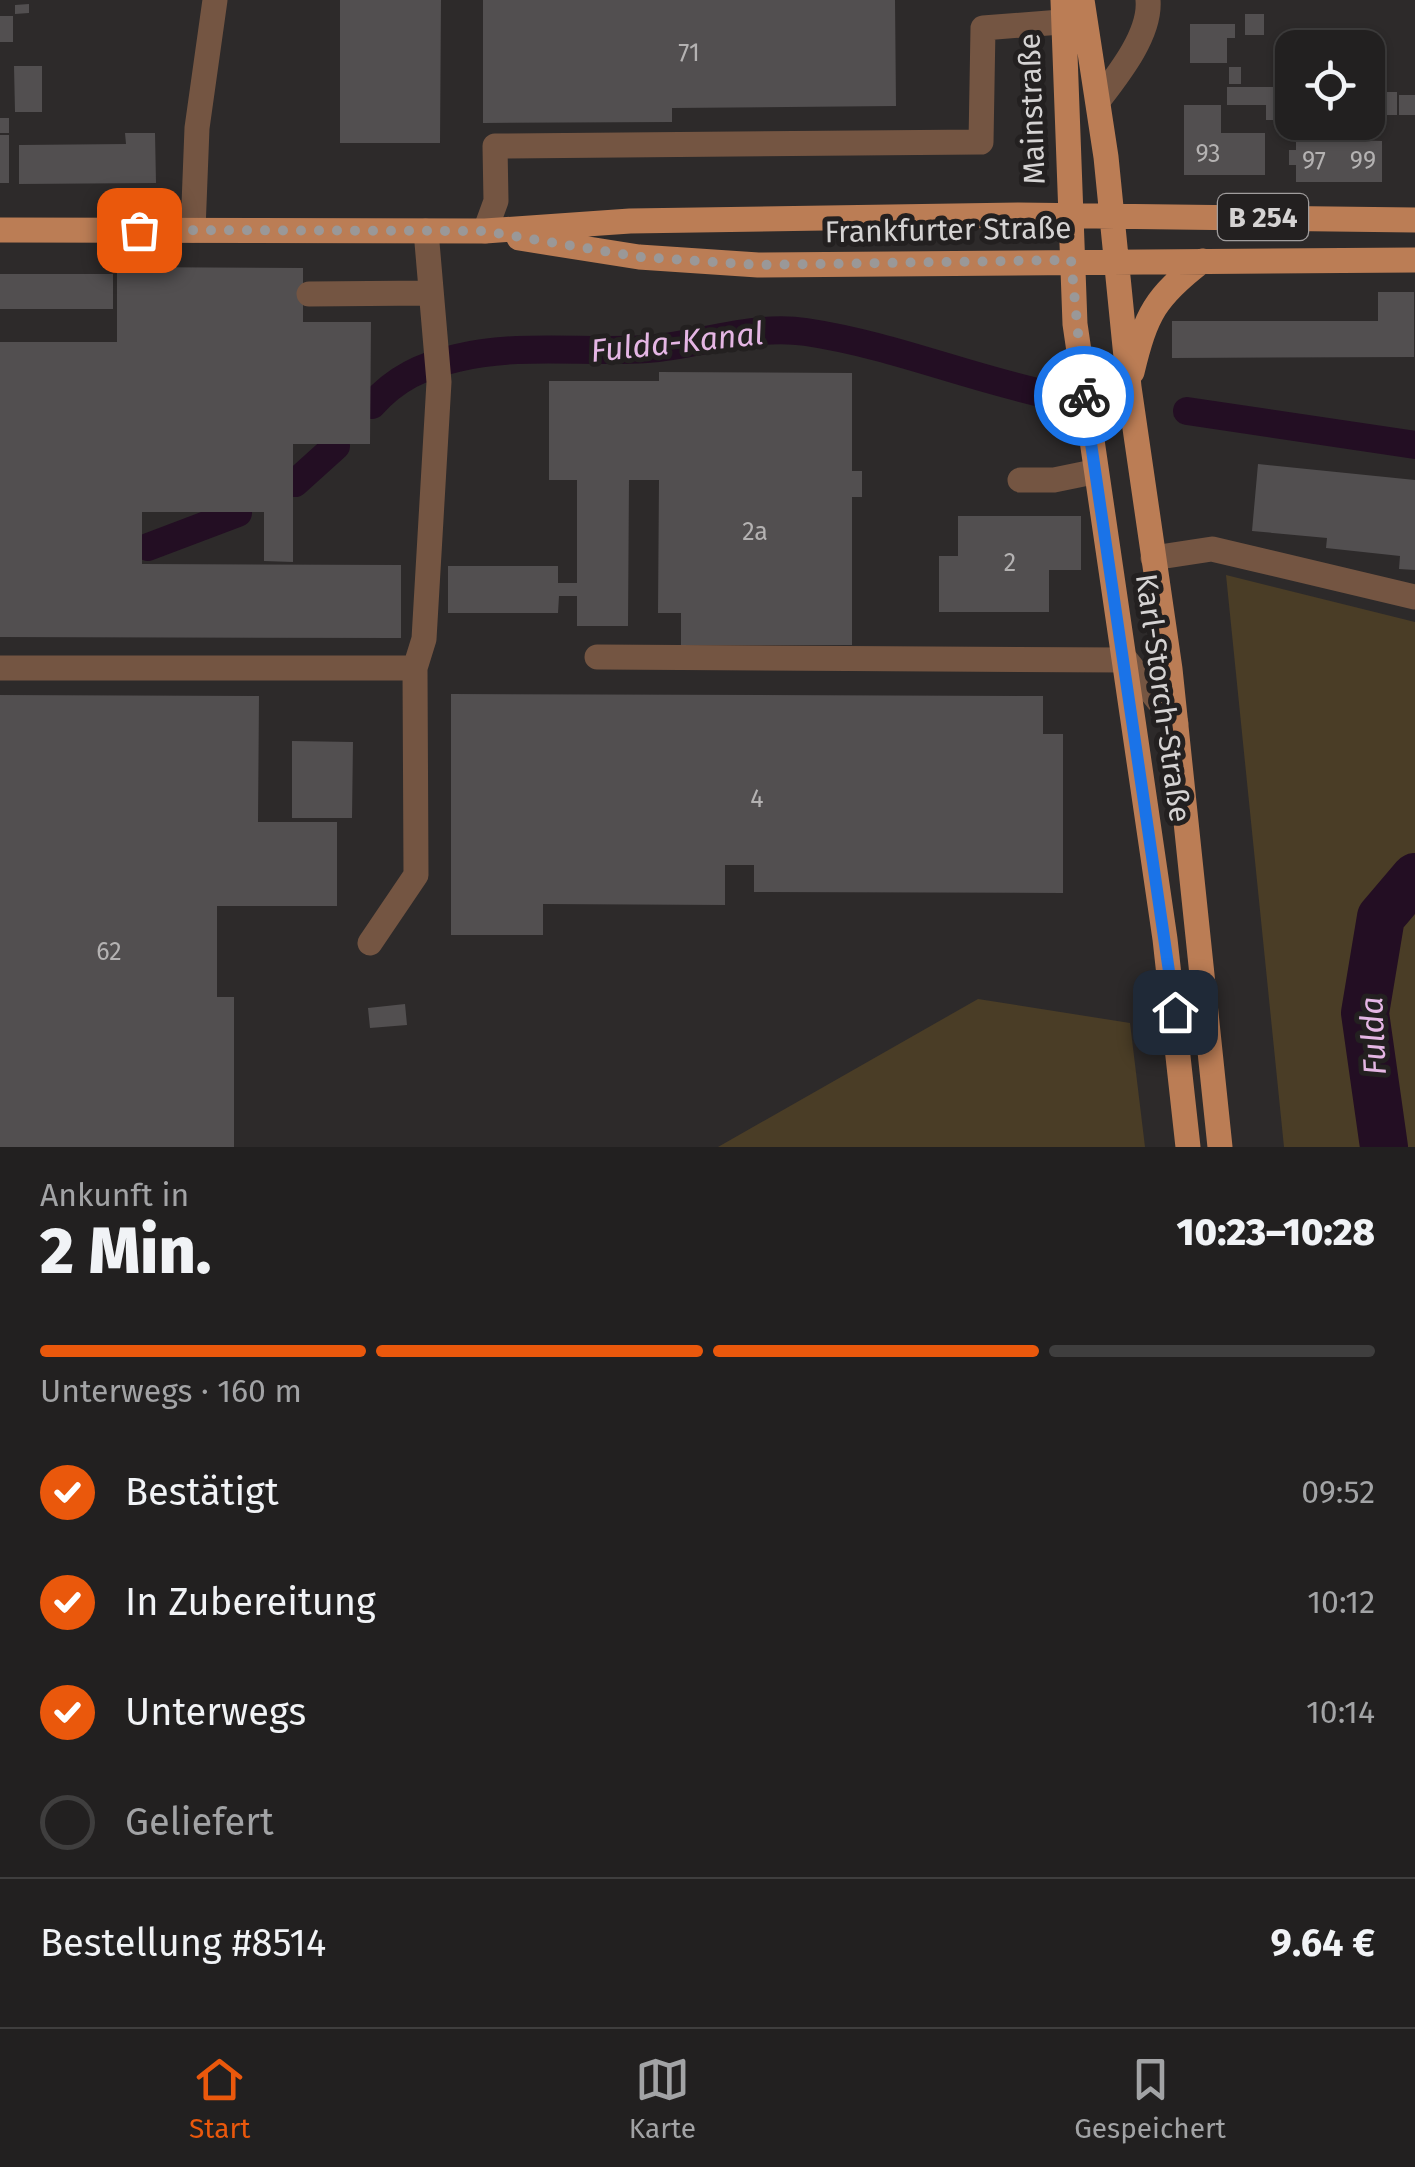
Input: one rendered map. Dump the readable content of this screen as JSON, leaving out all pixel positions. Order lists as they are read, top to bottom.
{
  "streets": {
    "main road": [
      "Mainstraße",
      "B 254",
      "Frankfurter Straße",
      "Karl-Storch-Straße"
    ]
  },
  "crossings": [
    ["Mainstraße", "Frankfurter Straße"],
    ["Mainstraße", "Karl-Storch-Straße"],
    ["Frankfurter Straße", "Karl-Storch-Straße"]
  ],
  "water": ["Fulda-Kanal", "Fulda"],
  "house_numbers": [
    "71",
    "93",
    "97",
    "99",
    "2a",
    "2",
    "4",
    "62"
  ],
  "page": {
    "heading": ["2 Min.", "Ankunft in", "10:23–10:28"],
    "panel": ["Bestellung #8514", "9.64 €"],
    "bar": "Unterwegs · 160 m",
    "list": [
      ["Bestätigt", "09:52"],
      ["In Zubereitung", "10:12"],
      ["Unterwegs", "10:14"],
      "Geliefert"
    ],
    "tabs": ["Start", "Karte", "Gespeichert"]
  }
}
